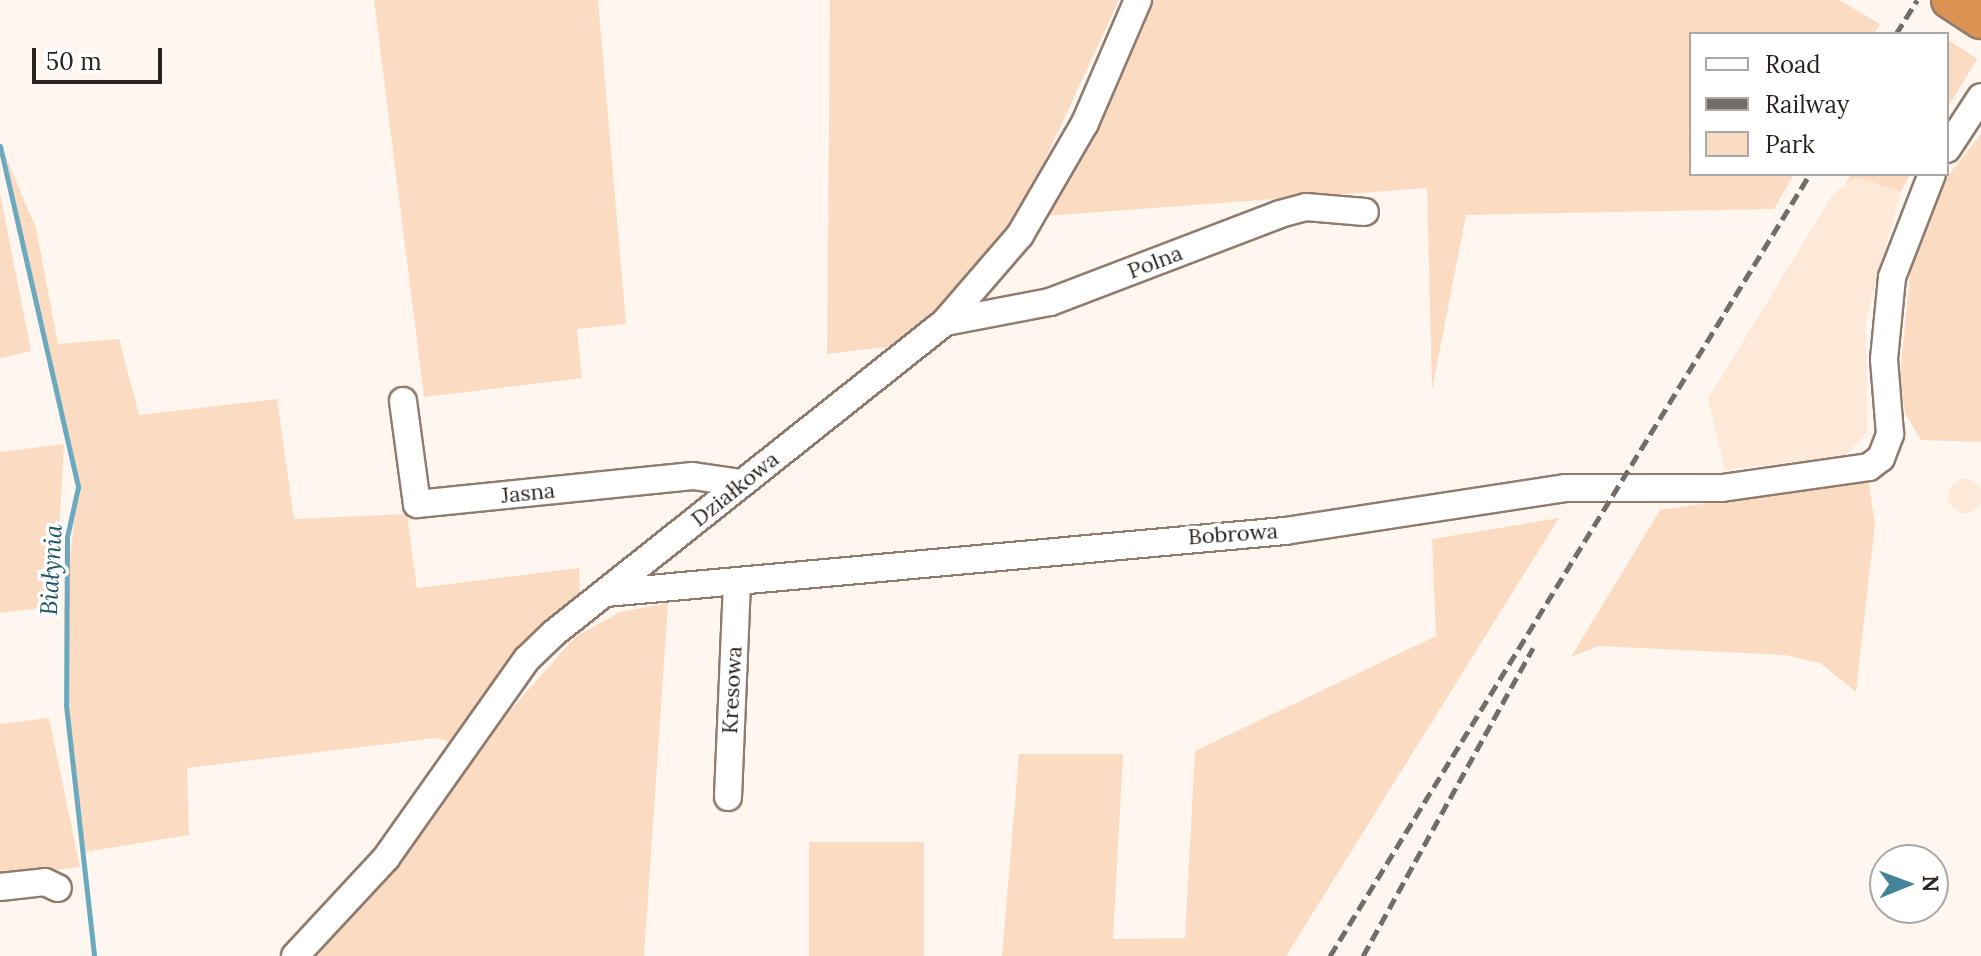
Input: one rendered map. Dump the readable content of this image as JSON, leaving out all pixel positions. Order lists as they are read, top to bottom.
{
  "streets": {
    "street": [
      "Polna",
      "Działkowa",
      "Jasna",
      "Bobrowa",
      "Kresowa"
    ]
  },
  "crossings": [
    ["Polna", "Działkowa"],
    ["Działkowa", "Jasna"],
    ["Działkowa", "Bobrowa"],
    ["Bobrowa", "Kresowa"]
  ],
  "water": ["Białynia"],
  "legend": ["Road", "Railway", "Park"],
  "scale_bar": "50 m",
  "north": "right"
}
